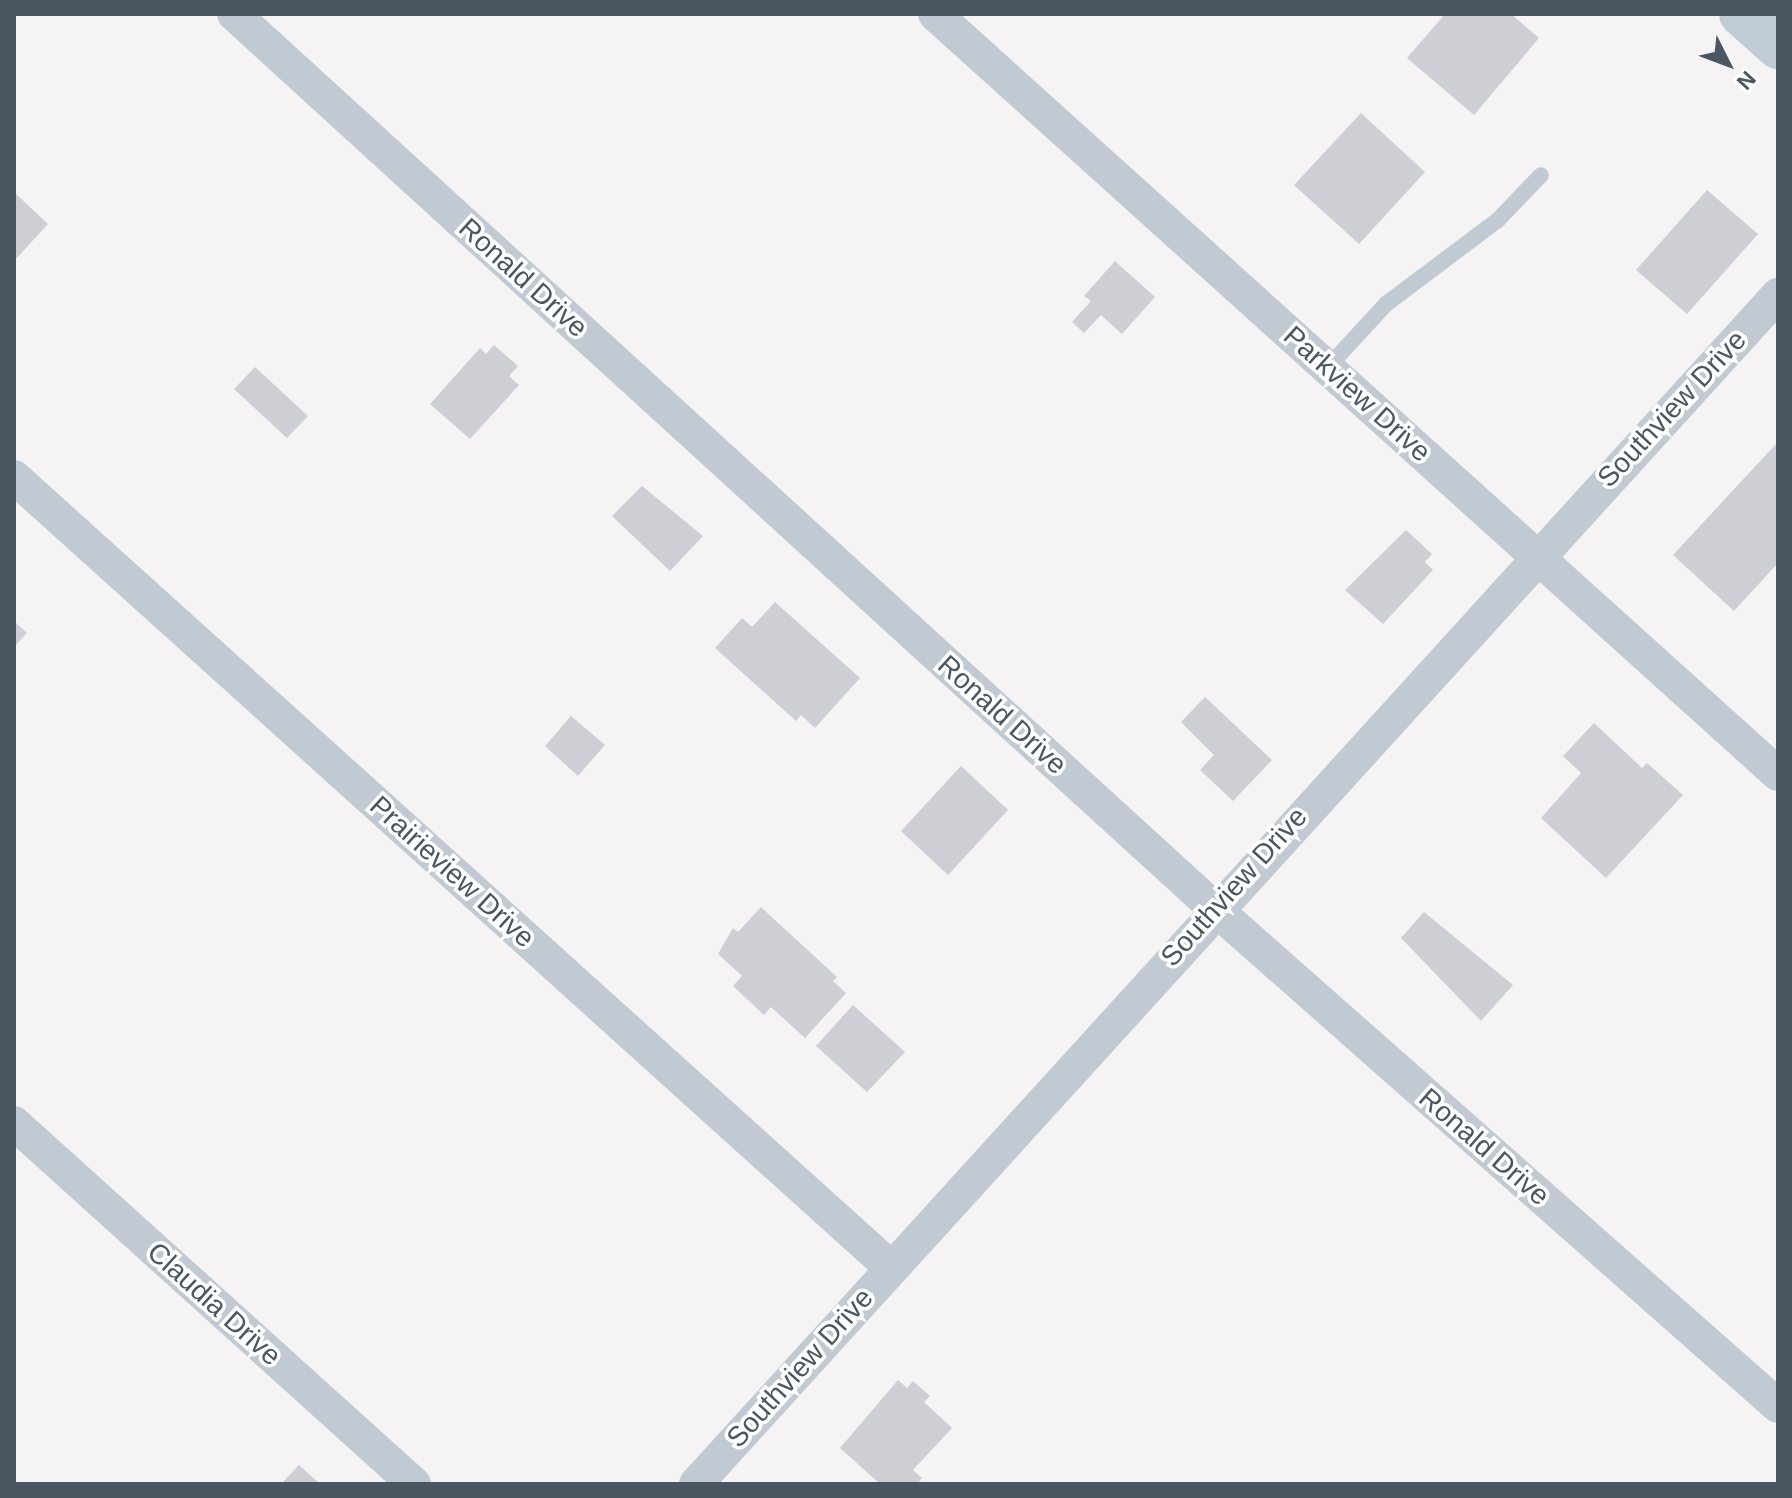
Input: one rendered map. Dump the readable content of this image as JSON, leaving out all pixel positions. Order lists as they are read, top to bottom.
{
  "streets": {
    "street": [
      "Ronald Drive",
      "Parkview Drive",
      "Southview Drive",
      "Prairieview Drive",
      "Claudia Drive"
    ]
  },
  "crossings": [
    ["Ronald Drive", "Southview Drive"],
    ["Parkview Drive", "Southview Drive"],
    ["Southview Drive", "Prairieview Drive"]
  ],
  "north": "bottom right"
}
